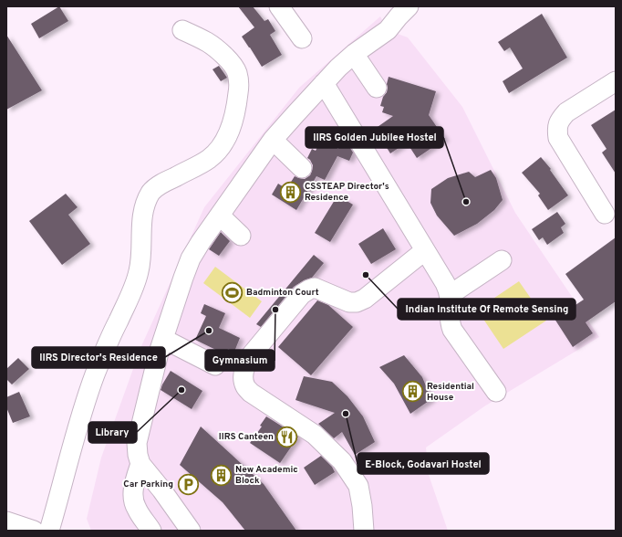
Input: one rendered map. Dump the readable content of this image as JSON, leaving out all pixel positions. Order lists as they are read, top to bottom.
{
  "places": {
    "building": ["CSSTEAP Director's Residence", "Residential House", "New Academic Block"],
    "other": [
      "IIRS Golden Jubilee Hostel",
      "Indian Institute Of Remote Sensing",
      "Gymnasium",
      "IIRS Director's Residence",
      "Library",
      "E-Block, Godavari Hostel"
    ],
    "sports": ["Badminton Court"],
    "restaurant": ["IIRS Canteen"],
    "parking": ["Car Parking"]
  }
}
